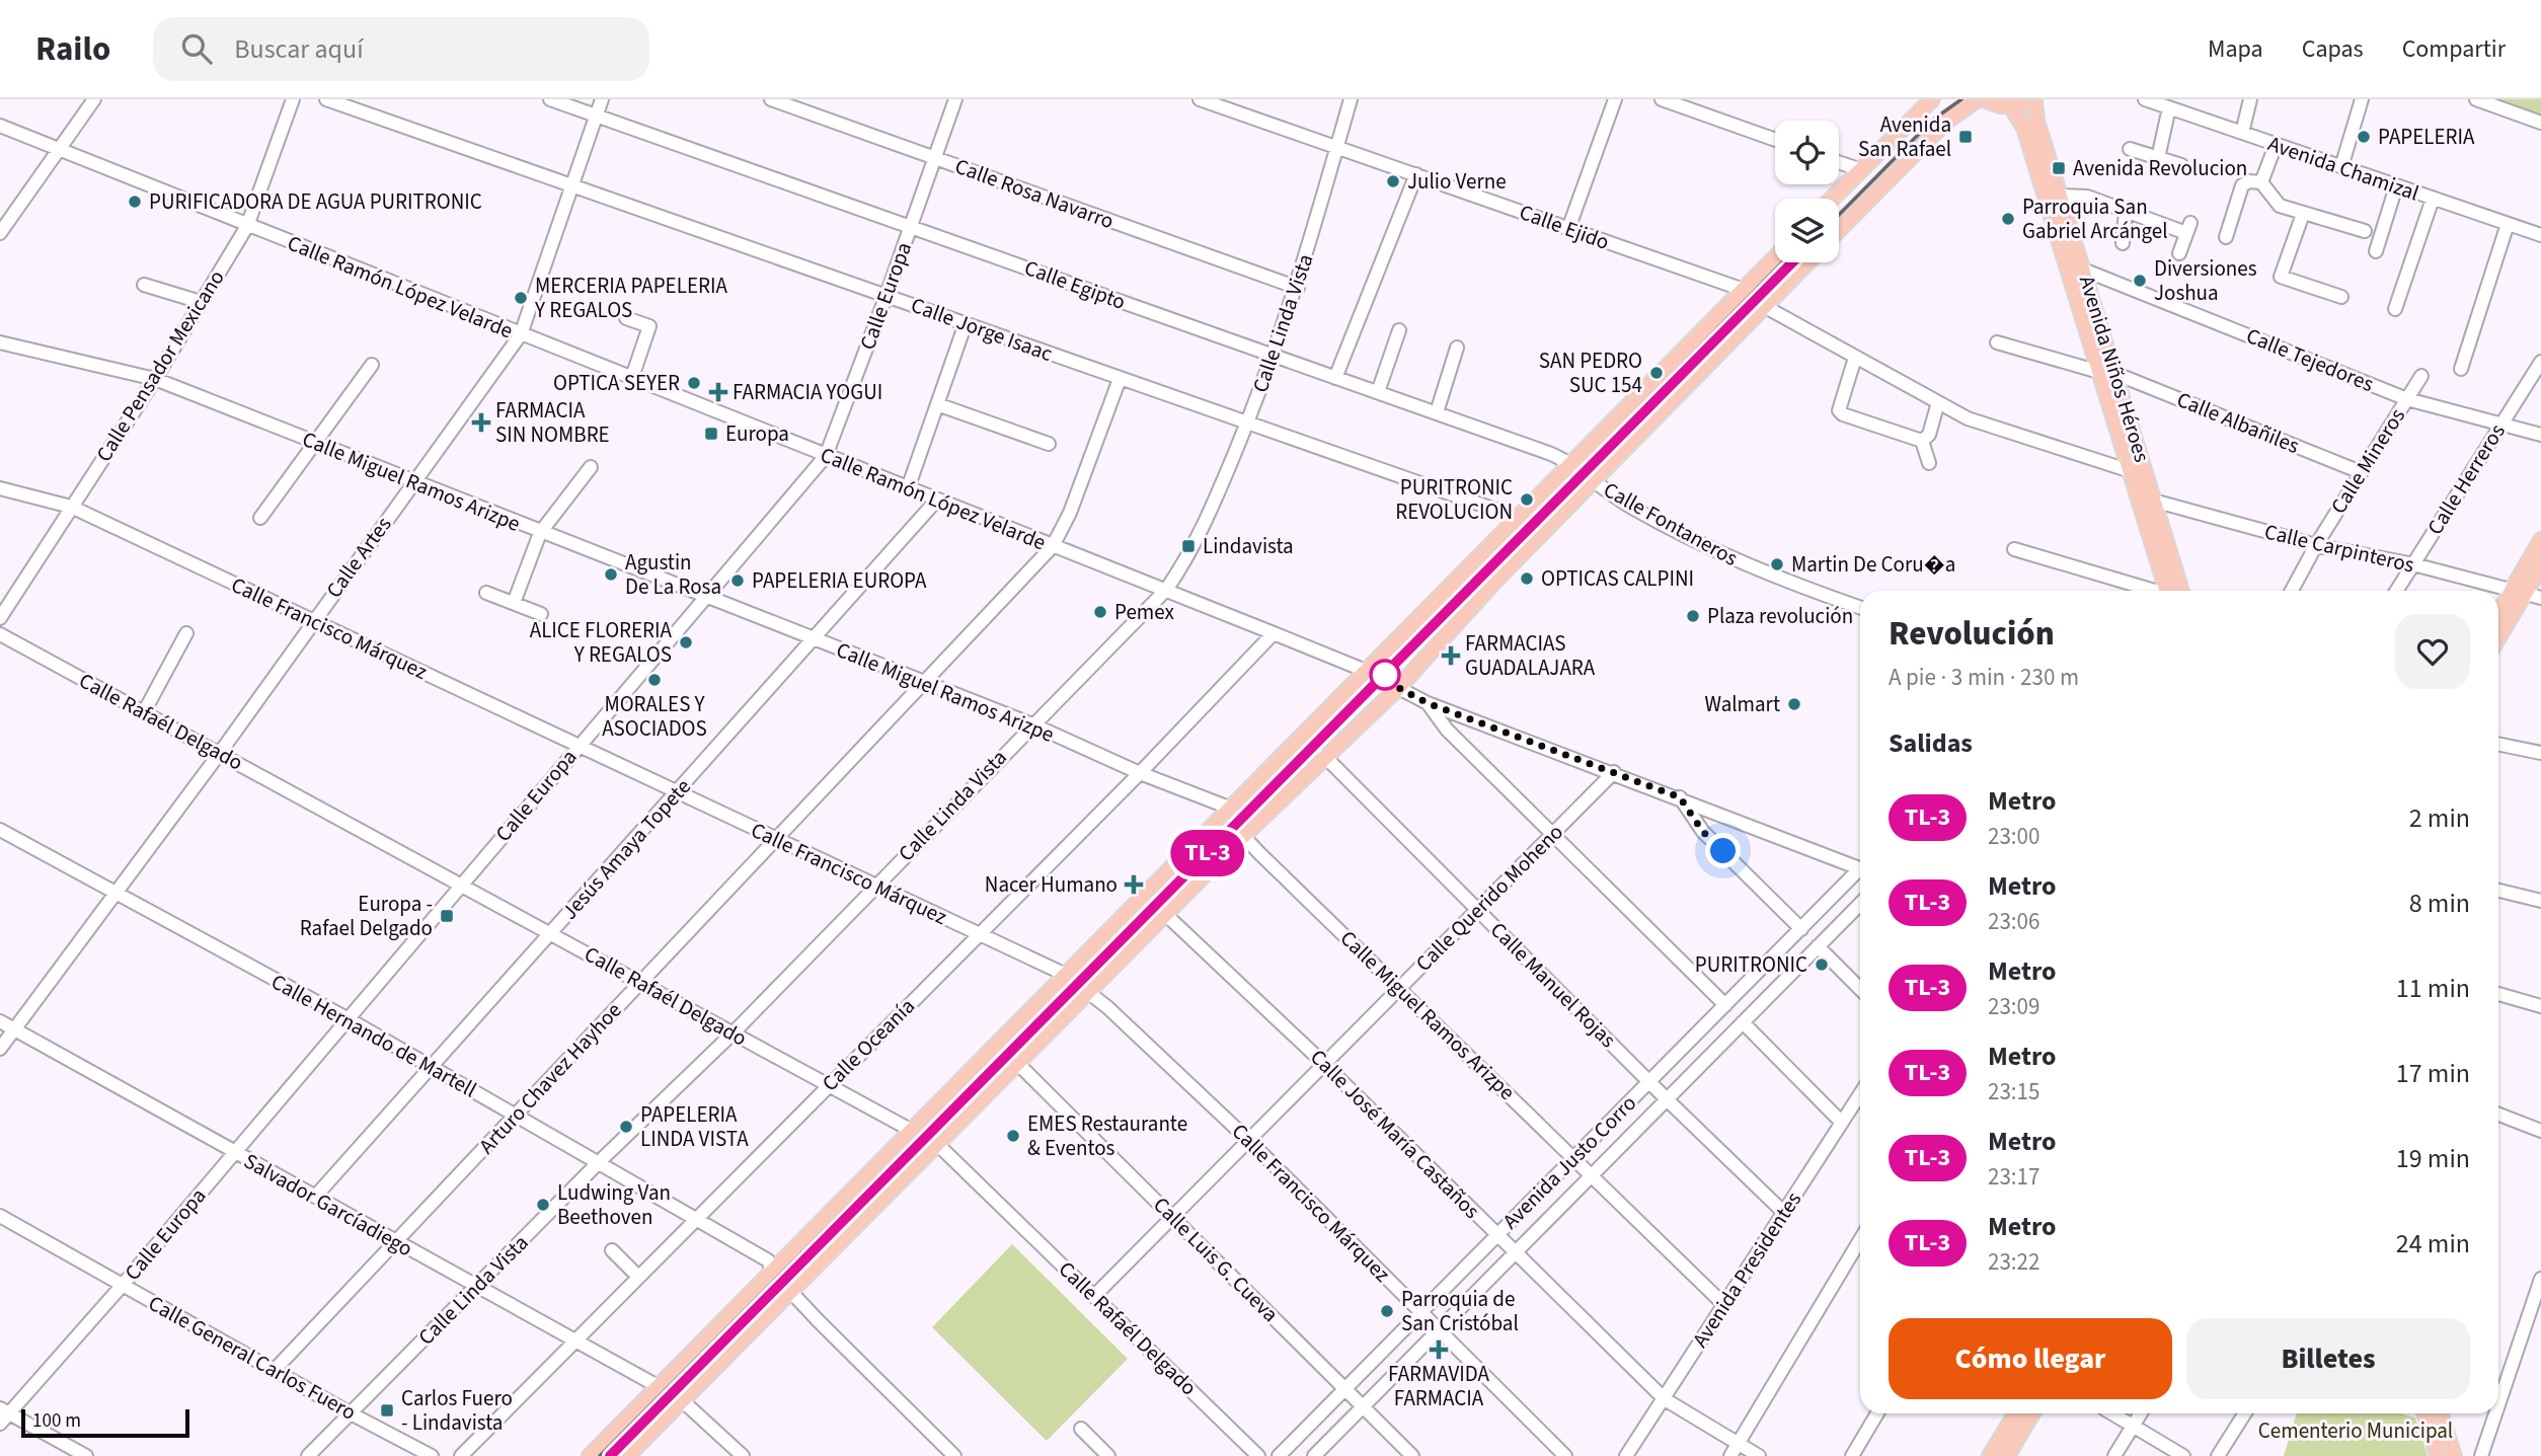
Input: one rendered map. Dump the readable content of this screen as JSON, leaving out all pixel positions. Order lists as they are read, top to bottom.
{
  "streets": {
    "main road": ["Avenida Niños Héroes"],
    "street": [
      "Avenida Chamizal",
      "Calle Rosa Navarro",
      "Calle Ejido",
      "Calle Egipto",
      "Calle Ramón López Velarde",
      "Calle Europa",
      "Calle Linda Vista",
      "Calle Jorge Isaac",
      "Calle Tejedores",
      "Calle Pensador Mexicano",
      "Calle Albañiles",
      "Calle Mineros",
      "Calle Herreros",
      "Calle Miguel Ramos Arizpe",
      "Calle Fontaneros",
      "Calle Carpinteros",
      "Calle Artes",
      "Calle Francisco Márquez",
      "Calle Rafaél Delgado",
      "Jesús Amaya Topete",
      "Calle Querido Moheno",
      "Calle Manuel Rojas",
      "Calle Hernando de Martell",
      "Calle Oceanía",
      "Arturo Chavez Hayhoe",
      "Calle José María Castaños",
      "Avenida Justo Corro",
      "Salvador Garcíadiego",
      "Calle Luis G. Cueva",
      "Avenida Presidentes",
      "Calle General Carlos Fuero"
    ]
  },
  "crossings": [
    ["Calle Rosa Navarro", "Calle Europa"],
    ["Calle Rosa Navarro", "Calle Linda Vista"],
    ["Calle Ejido", "Calle Linda Vista"],
    ["Calle Egipto", "Calle Europa"],
    ["Calle Egipto", "Calle Linda Vista"],
    ["Calle Egipto", "Calle Fontaneros"],
    ["Calle Egipto", "Calle Artes"],
    ["Calle Ramón López Velarde", "Calle Europa"],
    ["Calle Ramón López Velarde", "Calle Linda Vista"],
    ["Calle Ramón López Velarde", "Calle Pensador Mexicano"],
    ["Calle Ramón López Velarde", "Calle Artes"],
    ["Calle Ramón López Velarde", "Jesús Amaya Topete"],
    ["Calle Ramón López Velarde", "Calle Querido Moheno"],
    ["Calle Ramón López Velarde", "Calle Oceanía"],
    ["Calle Ramón López Velarde", "Arturo Chavez Hayhoe"],
    ["Calle Europa", "Calle Jorge Isaac"],
    ["Calle Europa", "Calle Miguel Ramos Arizpe"],
    ["Calle Europa", "Calle Francisco Márquez"],
    ["Calle Europa", "Calle Rafaél Delgado"],
    ["Calle Europa", "Calle Hernando de Martell"],
    ["Calle Europa", "Salvador Garcíadiego"],
    ["Calle Europa", "Calle General Carlos Fuero"],
    ["Calle Linda Vista", "Calle Jorge Isaac"],
    ["Calle Linda Vista", "Calle Miguel Ramos Arizpe"],
    ["Calle Linda Vista", "Calle Francisco Márquez"],
    ["Calle Linda Vista", "Calle Rafaél Delgado"],
    ["Calle Linda Vista", "Calle Hernando de Martell"],
    ["Calle Linda Vista", "Salvador Garcíadiego"],
    ["Calle Linda Vista", "Calle General Carlos Fuero"],
    ["Calle Jorge Isaac", "Calle Artes"],
    ["Calle Jorge Isaac", "Arturo Chavez Hayhoe"],
    ["Calle Tejedores", "Avenida Niños Héroes"],
    ["Calle Tejedores", "Calle Mineros"],
    ["Calle Tejedores", "Calle Herreros"],
    ["Calle Pensador Mexicano", "Calle Miguel Ramos Arizpe"],
    ["Calle Pensador Mexicano", "Calle Francisco Márquez"],
    ["Avenida Niños Héroes", "Calle Albañiles"],
    ["Avenida Niños Héroes", "Calle Carpinteros"],
    ["Calle Albañiles", "Calle Mineros"],
    ["Calle Mineros", "Calle Carpinteros"],
    ["Calle Herreros", "Calle Carpinteros"],
    ["Calle Miguel Ramos Arizpe", "Calle Artes"],
    ["Calle Miguel Ramos Arizpe", "Jesús Amaya Topete"],
    ["Calle Miguel Ramos Arizpe", "Calle Querido Moheno"],
    ["Calle Miguel Ramos Arizpe", "Calle Oceanía"],
    ["Calle Miguel Ramos Arizpe", "Arturo Chavez Hayhoe"],
    ["Calle Miguel Ramos Arizpe", "Avenida Justo Corro"],
    ["Calle Miguel Ramos Arizpe", "Avenida Presidentes"],
    ["Calle Artes", "Calle Francisco Márquez"],
    ["Calle Artes", "Calle Rafaél Delgado"],
    ["Calle Artes", "Calle Hernando de Martell"],
    ["Calle Artes", "Salvador Garcíadiego"],
    ["Calle Francisco Márquez", "Jesús Amaya Topete"],
    ["Calle Francisco Márquez", "Calle Querido Moheno"],
    ["Calle Francisco Márquez", "Calle Oceanía"],
    ["Calle Francisco Márquez", "Arturo Chavez Hayhoe"],
    ["Calle Francisco Márquez", "Avenida Justo Corro"],
    ["Calle Rafaél Delgado", "Jesús Amaya Topete"],
    ["Calle Rafaél Delgado", "Calle Querido Moheno"],
    ["Calle Rafaél Delgado", "Calle Oceanía"],
    ["Calle Rafaél Delgado", "Arturo Chavez Hayhoe"],
    ["Jesús Amaya Topete", "Calle Hernando de Martell"],
    ["Jesús Amaya Topete", "Salvador Garcíadiego"],
    ["Calle Querido Moheno", "Calle Manuel Rojas"],
    ["Calle Querido Moheno", "Calle José María Castaños"],
    ["Calle Querido Moheno", "Calle Luis G. Cueva"],
    ["Calle Manuel Rojas", "Avenida Justo Corro"],
    ["Calle Manuel Rojas", "Avenida Presidentes"],
    ["Calle Hernando de Martell", "Calle Oceanía"],
    ["Calle Hernando de Martell", "Arturo Chavez Hayhoe"],
    ["Calle Oceanía", "Salvador Garcíadiego"],
    ["Arturo Chavez Hayhoe", "Salvador Garcíadiego"],
    ["Arturo Chavez Hayhoe", "Calle General Carlos Fuero"],
    ["Calle José María Castaños", "Avenida Justo Corro"],
    ["Calle José María Castaños", "Avenida Presidentes"],
    ["Avenida Justo Corro", "Calle Luis G. Cueva"]
  ],
  "parks": ["Cementerio Municipal"],
  "places": {
    "transit": [
      "Avenida San Rafael",
      "Avenida Revolucion",
      "Europa",
      "Lindavista",
      "Europa - Rafael Delgado",
      "Carlos Fuero - Lindavista"
    ],
    "other": [
      "PAPELERIA",
      "Julio Verne",
      "PURIFICADORA DE AGUA PURITRONIC",
      "Parroquia San Gabriel Arcángel",
      "Diversiones Joshua",
      "MERCERIA PAPELERIA Y REGALOS",
      "SAN PEDRO SUC 154",
      "OPTICA SEYER",
      "PURITRONIC REVOLUCION",
      "Martin De Coru�a",
      "Agustin De La Rosa",
      "OPTICAS CALPINI",
      "PAPELERIA EUROPA",
      "Pemex",
      "Plaza revolución",
      "ALICE FLORERIA Y REGALOS",
      "MORALES Y ASOCIADOS",
      "Walmart",
      "PURITRONIC",
      "PAPELERIA LINDA VISTA",
      "EMES Restaurante & Eventos",
      "Ludwing Van Beethoven",
      "Parroquia de San Cristóbal"
    ],
    "health": [
      "FARMACIA YOGUI",
      "FARMACIA SIN NOMBRE",
      "FARMACIAS GUADALAJARA",
      "Nacer Humano",
      "FARMAVIDA FARMACIA"
    ]
  },
  "lines": ["metro line TL-3"],
  "scale_bar": "100 m",
  "page": {
    "header": "Railo",
    "search": "Buscar aquí",
    "nav": ["Mapa", "Capas", "Compartir"],
    "on_map": "TL-3",
    "heading": [
      ["Revolución", "A pie · 3 min · 230 m"],
      "Salidas"
    ],
    "list": [
      {
        "mark": "TL-3",
        "name": "Metro",
        "note": "23:00",
        "value": "2 min"
      },
      {
        "mark": "TL-3",
        "name": "Metro",
        "note": "23:06",
        "value": "8 min"
      },
      {
        "mark": "TL-3",
        "name": "Metro",
        "note": "23:09",
        "value": "11 min"
      },
      {
        "mark": "TL-3",
        "name": "Metro",
        "note": "23:15",
        "value": "17 min"
      },
      {
        "mark": "TL-3",
        "name": "Metro",
        "note": "23:17",
        "value": "19 min"
      },
      {
        "mark": "TL-3",
        "name": "Metro",
        "note": "23:22",
        "value": "24 min"
      }
    ],
    "buttons": ["Cómo llegar", "Billetes"],
    "scale": "100 m"
  }
}
